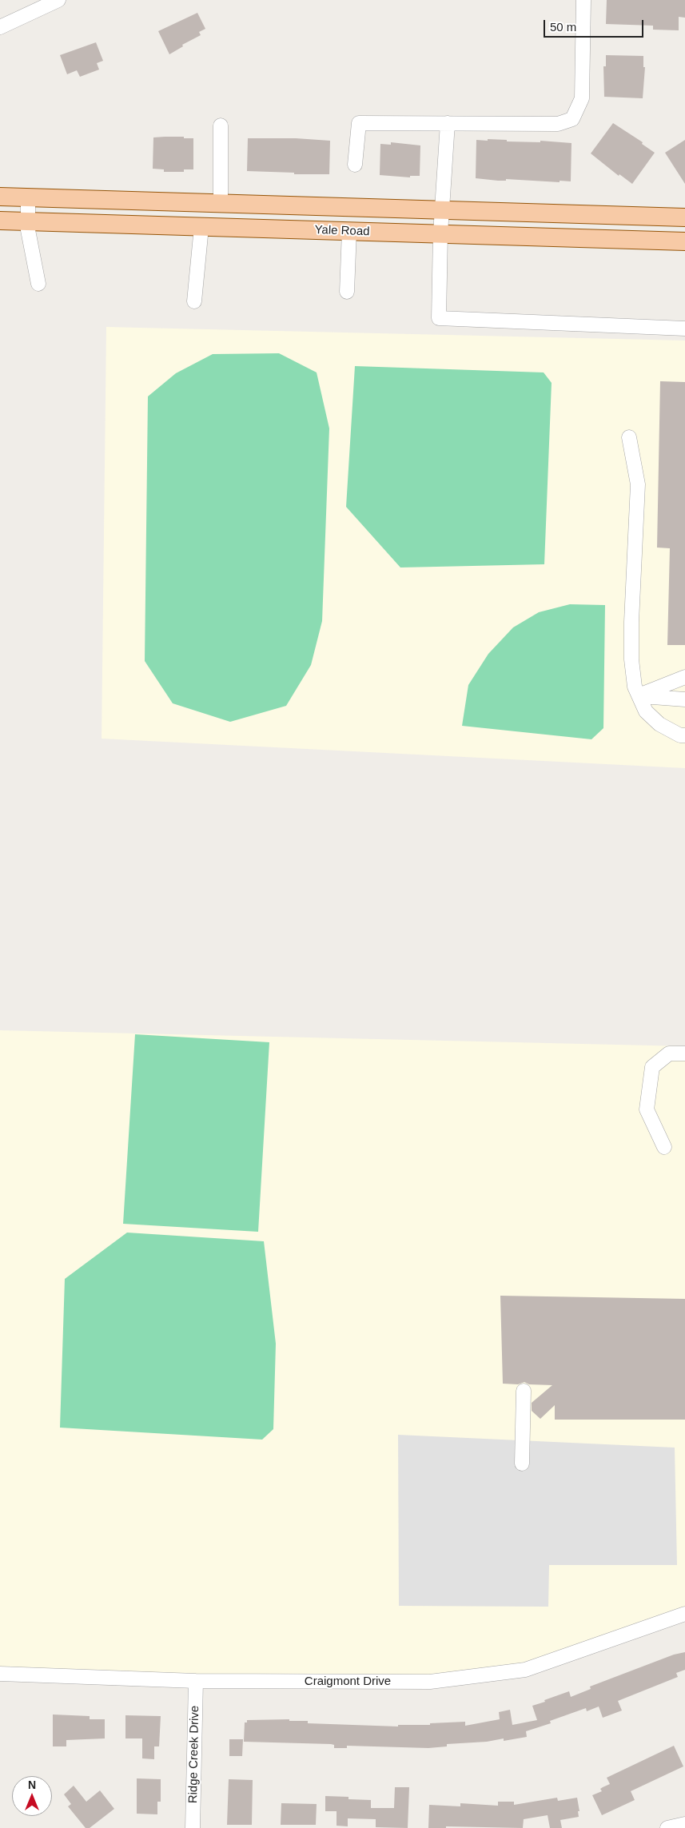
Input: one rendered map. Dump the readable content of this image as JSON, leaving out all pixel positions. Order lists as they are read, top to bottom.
{
  "streets": {
    "main road": ["Yale Road"],
    "street": ["Craigmont Drive", "Ridge Creek Drive"]
  },
  "crossings": [
    ["Craigmont Drive", "Ridge Creek Drive"]
  ],
  "scale_bar": "50 m",
  "north": "top"
}
